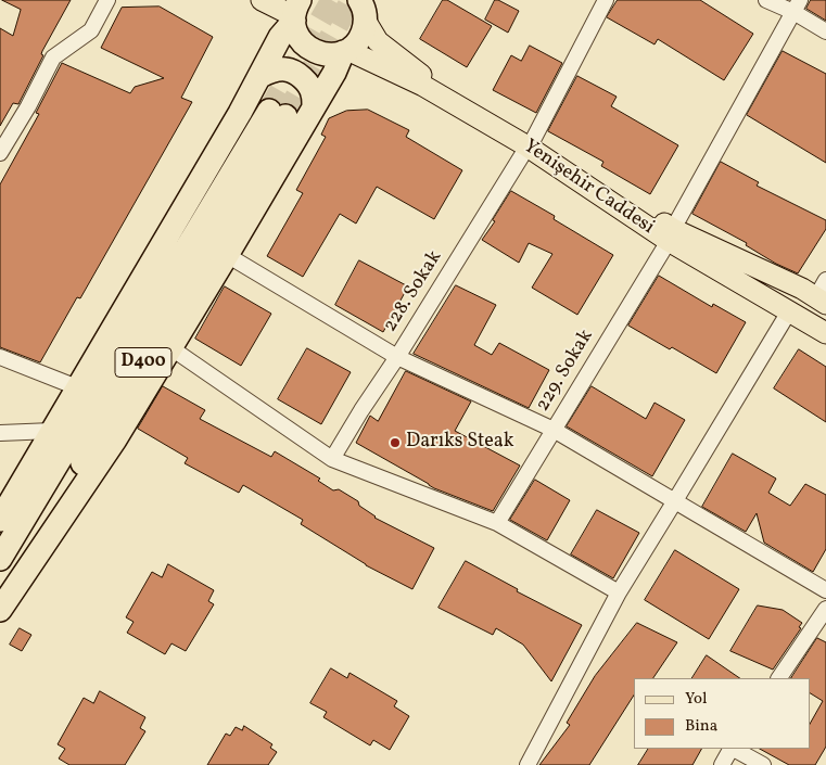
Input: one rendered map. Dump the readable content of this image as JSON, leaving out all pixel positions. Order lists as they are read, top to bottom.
{
  "streets": {
    "highway": ["D400"],
    "main road": ["Yenişehir Caddesi"],
    "street": ["228. Sokak", "229. Sokak"]
  },
  "crossings": [
    ["Yenişehir Caddesi", "228. Sokak"],
    ["Yenişehir Caddesi", "229. Sokak"]
  ],
  "places": ["Darıks Steak"],
  "legend": ["Yol", "Bina"]
}
